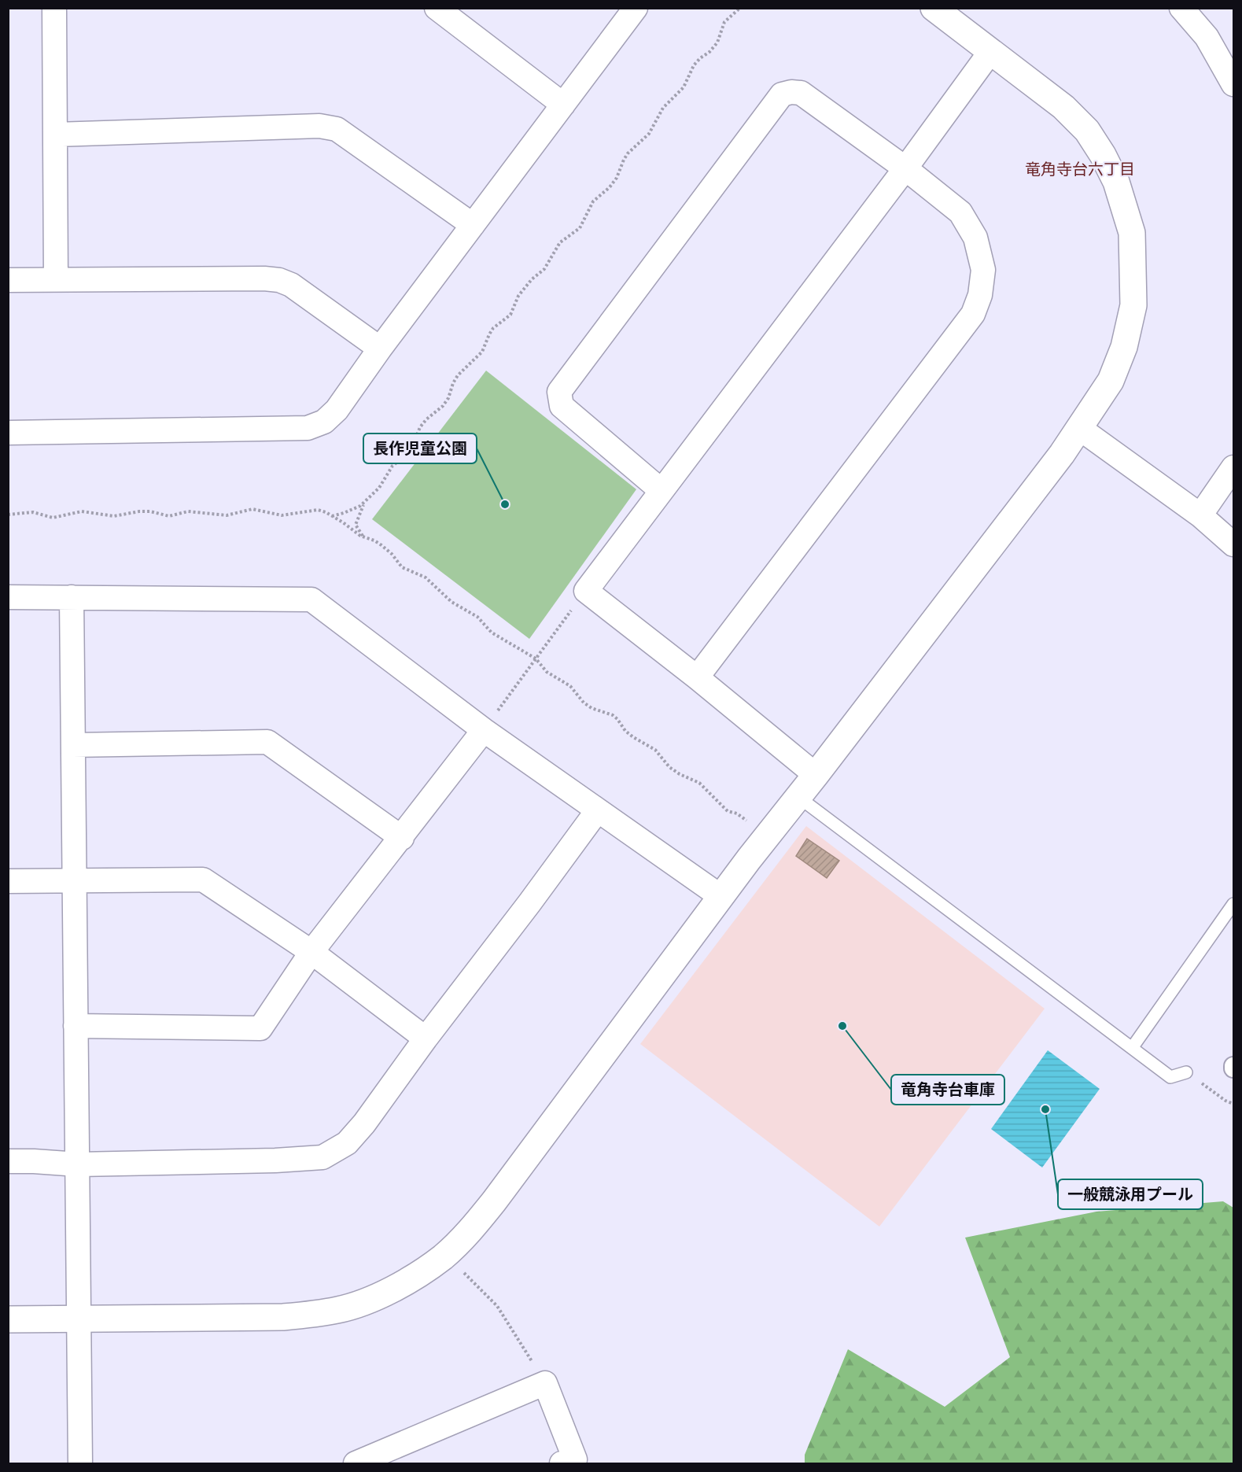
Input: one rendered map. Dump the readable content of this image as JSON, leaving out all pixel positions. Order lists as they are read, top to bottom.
{
  "districts": ["竜角寺台六丁目"],
  "places": ["長作児童公園", "竜角寺台車庫", "一般競泳用プール"]
}
